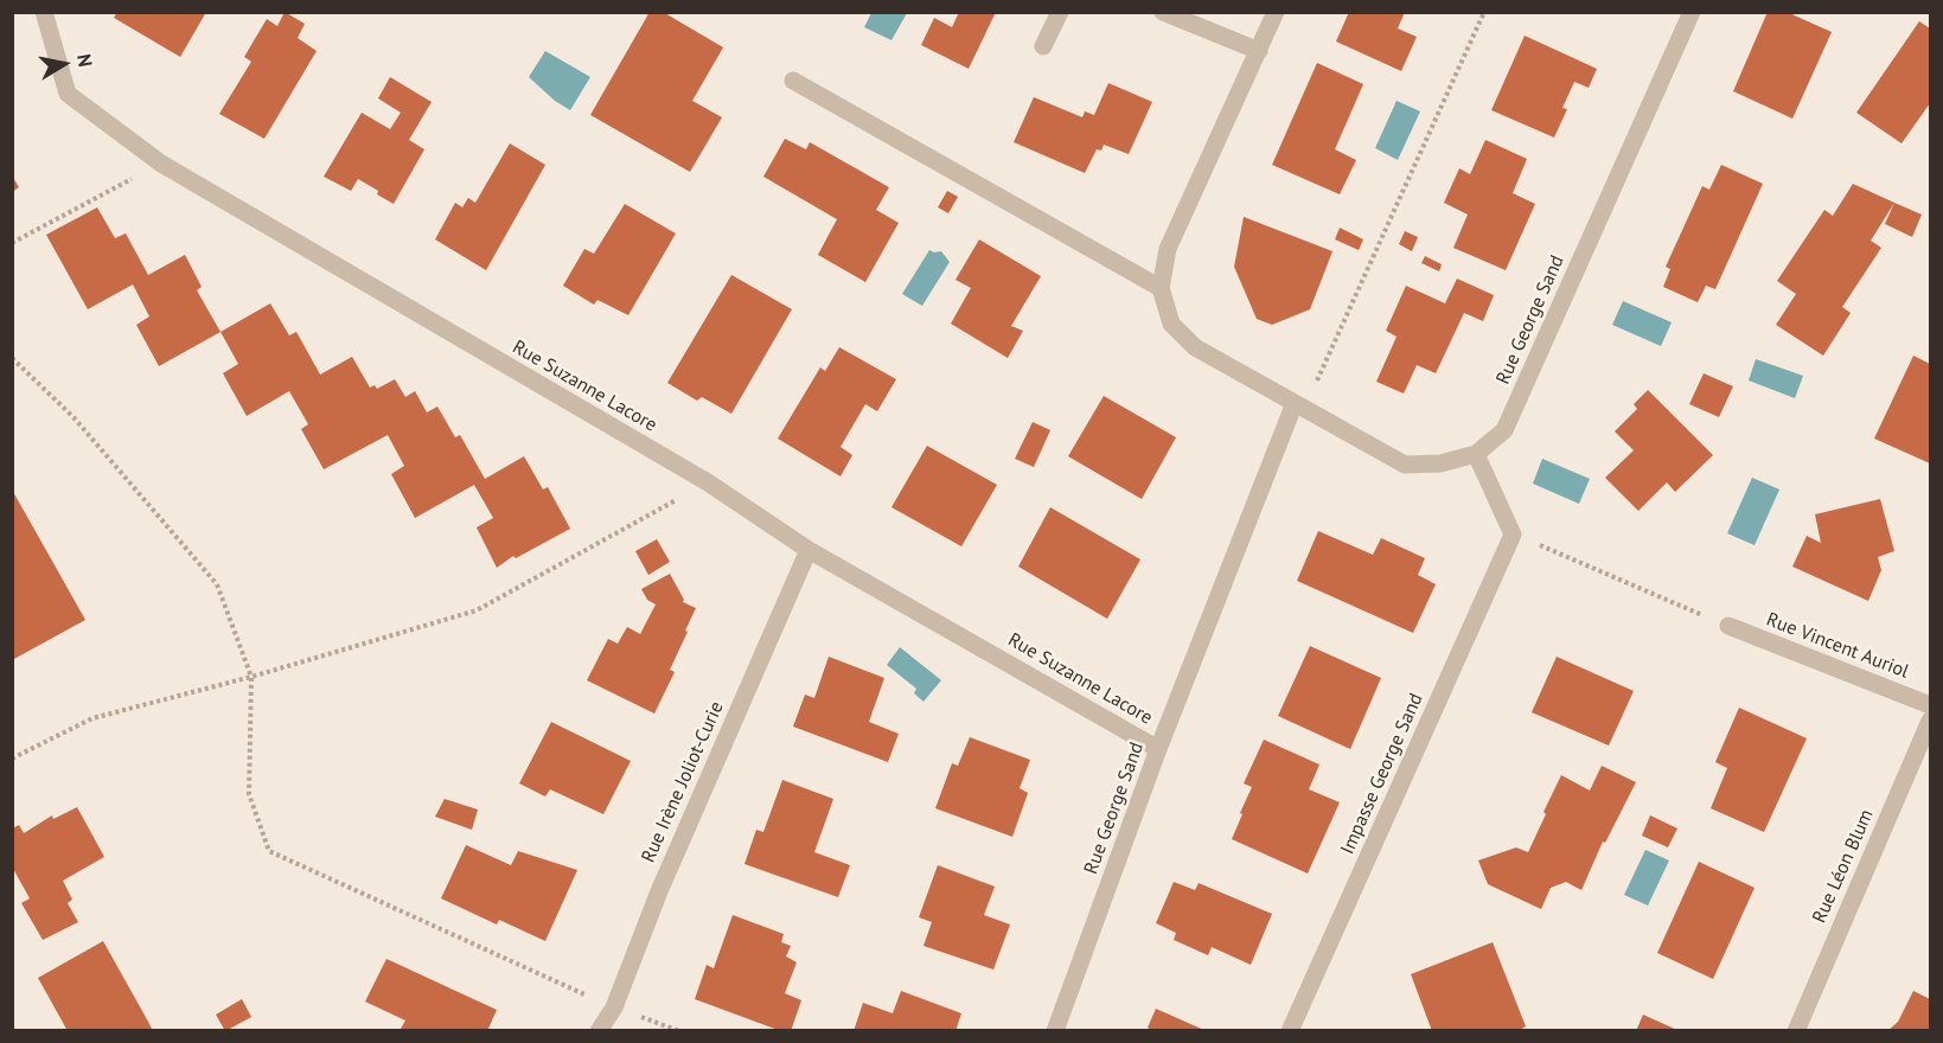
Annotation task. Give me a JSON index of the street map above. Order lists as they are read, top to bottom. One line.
{"streets":{"street":["Rue George Sand","Rue Suzanne Lacore","Rue Vincent Auriol","Impasse George Sand","Rue Irène Joliot-Curie","Rue Léon Blum"]},"crossings":[["Rue George Sand","Rue Suzanne Lacore"],["Rue Suzanne Lacore","Rue Irène Joliot-Curie"]],"north":"right"}
